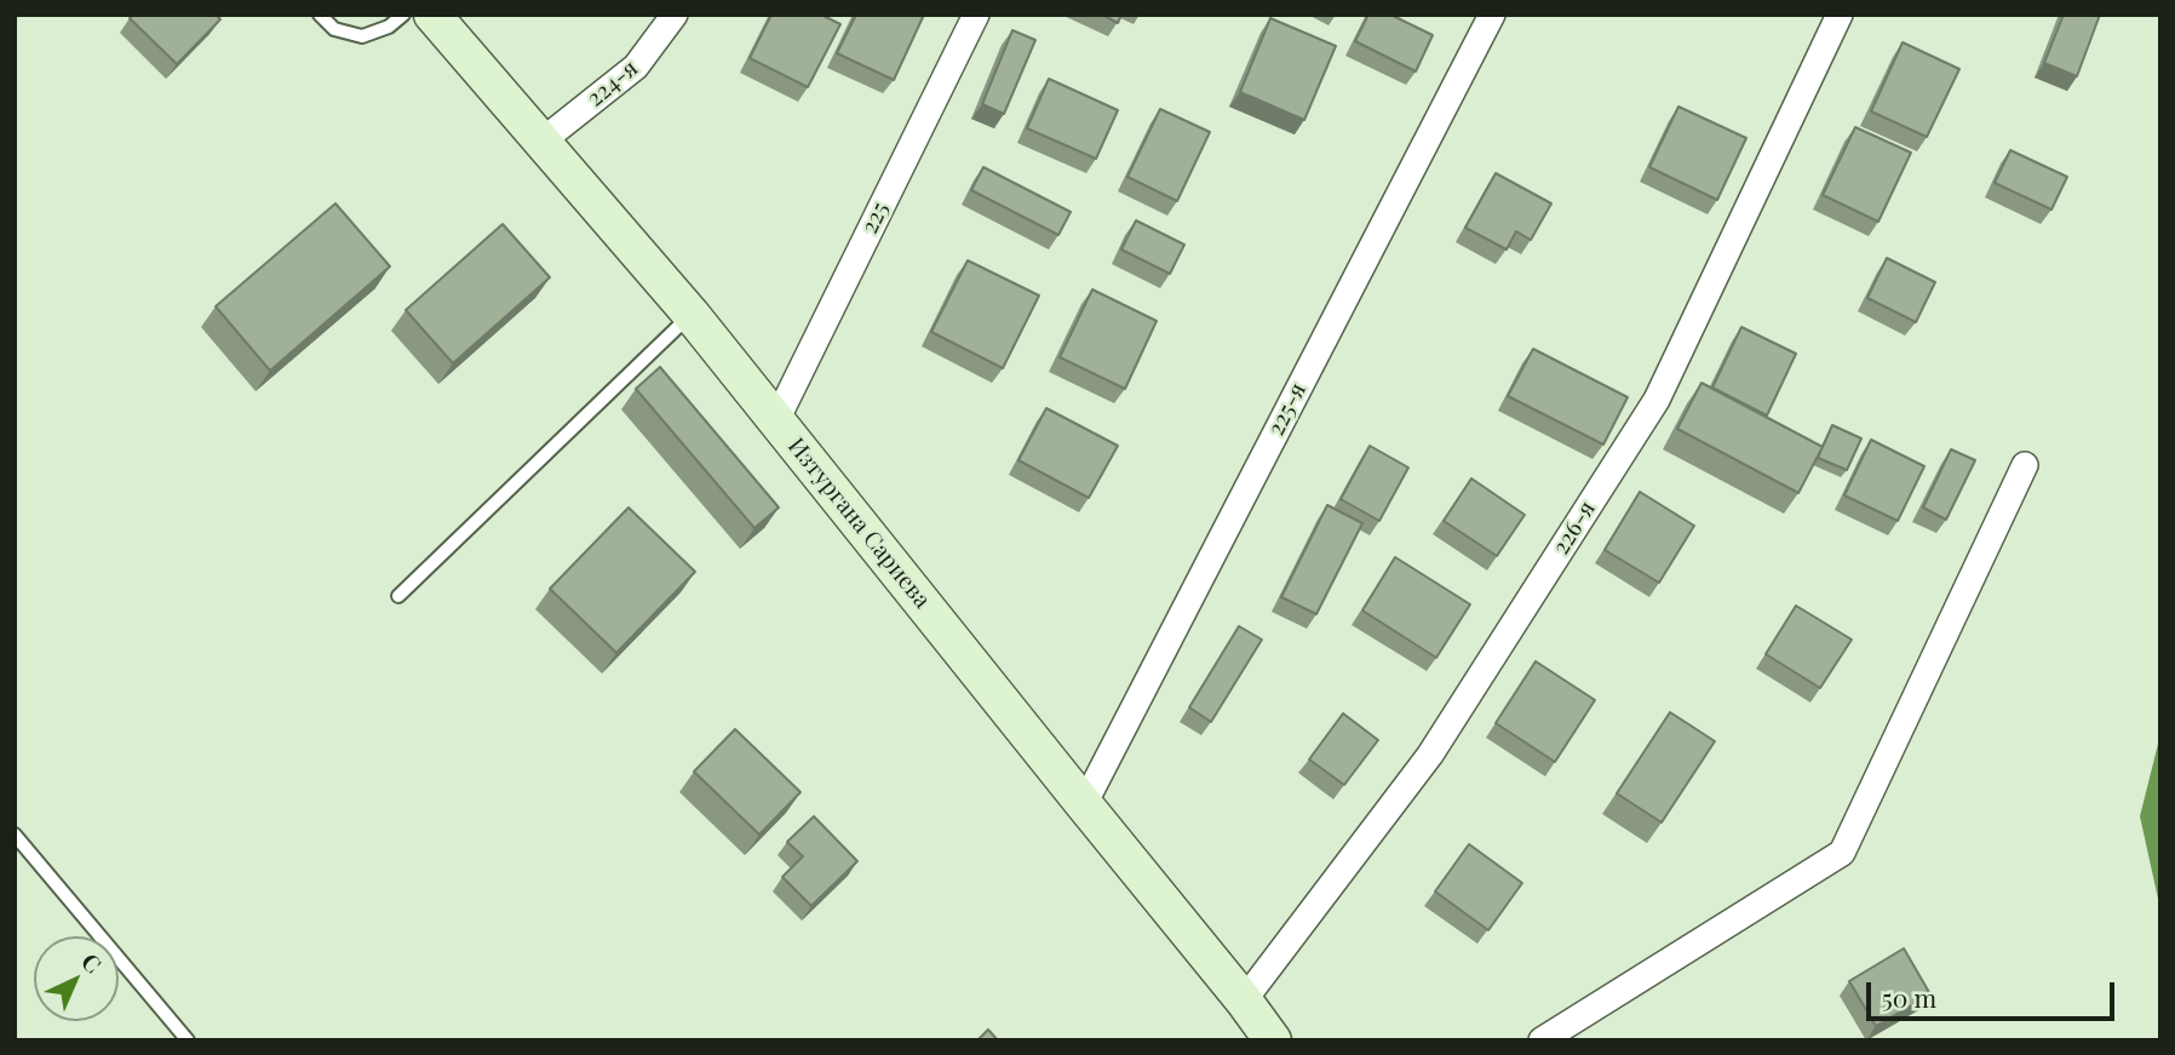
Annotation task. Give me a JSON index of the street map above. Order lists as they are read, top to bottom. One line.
{"streets":{"street":["224-я","225","225-я","Изтургана Сариева","226-я"]},"crossings":[["224-я","Изтургана Сариева"],["225","Изтургана Сариева"],["225-я","Изтургана Сариева"],["Изтургана Сариева","226-я"]],"scale_bar":"50 m","north":"top right"}
